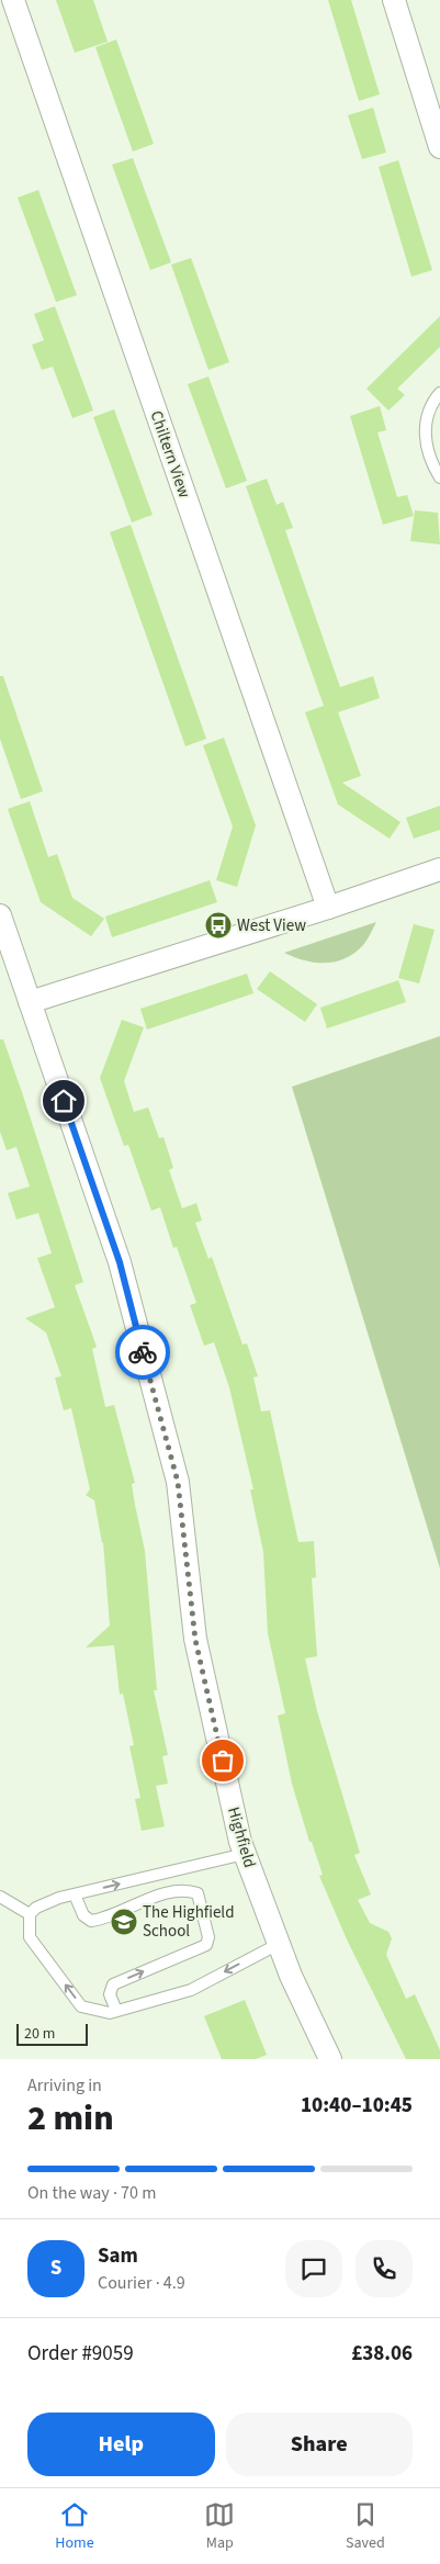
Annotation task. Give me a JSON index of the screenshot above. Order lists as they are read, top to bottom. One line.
{"streets":{"street":["Chiltern View","Highfield"]},"places":{"bus stop":["West View"],"school or university":["The Highfield School"]},"scale_bar":"20 m","page":{"scale":"20 m","heading":["2 min","Arriving in","10:40–10:45"],"panel":["Sam","Courier · 4.9","Order #9059","£38.06"],"bar":"On the way · 70 m","round":"S","buttons":["Help","Share"],"tabs":["Home","Map","Saved"]}}
